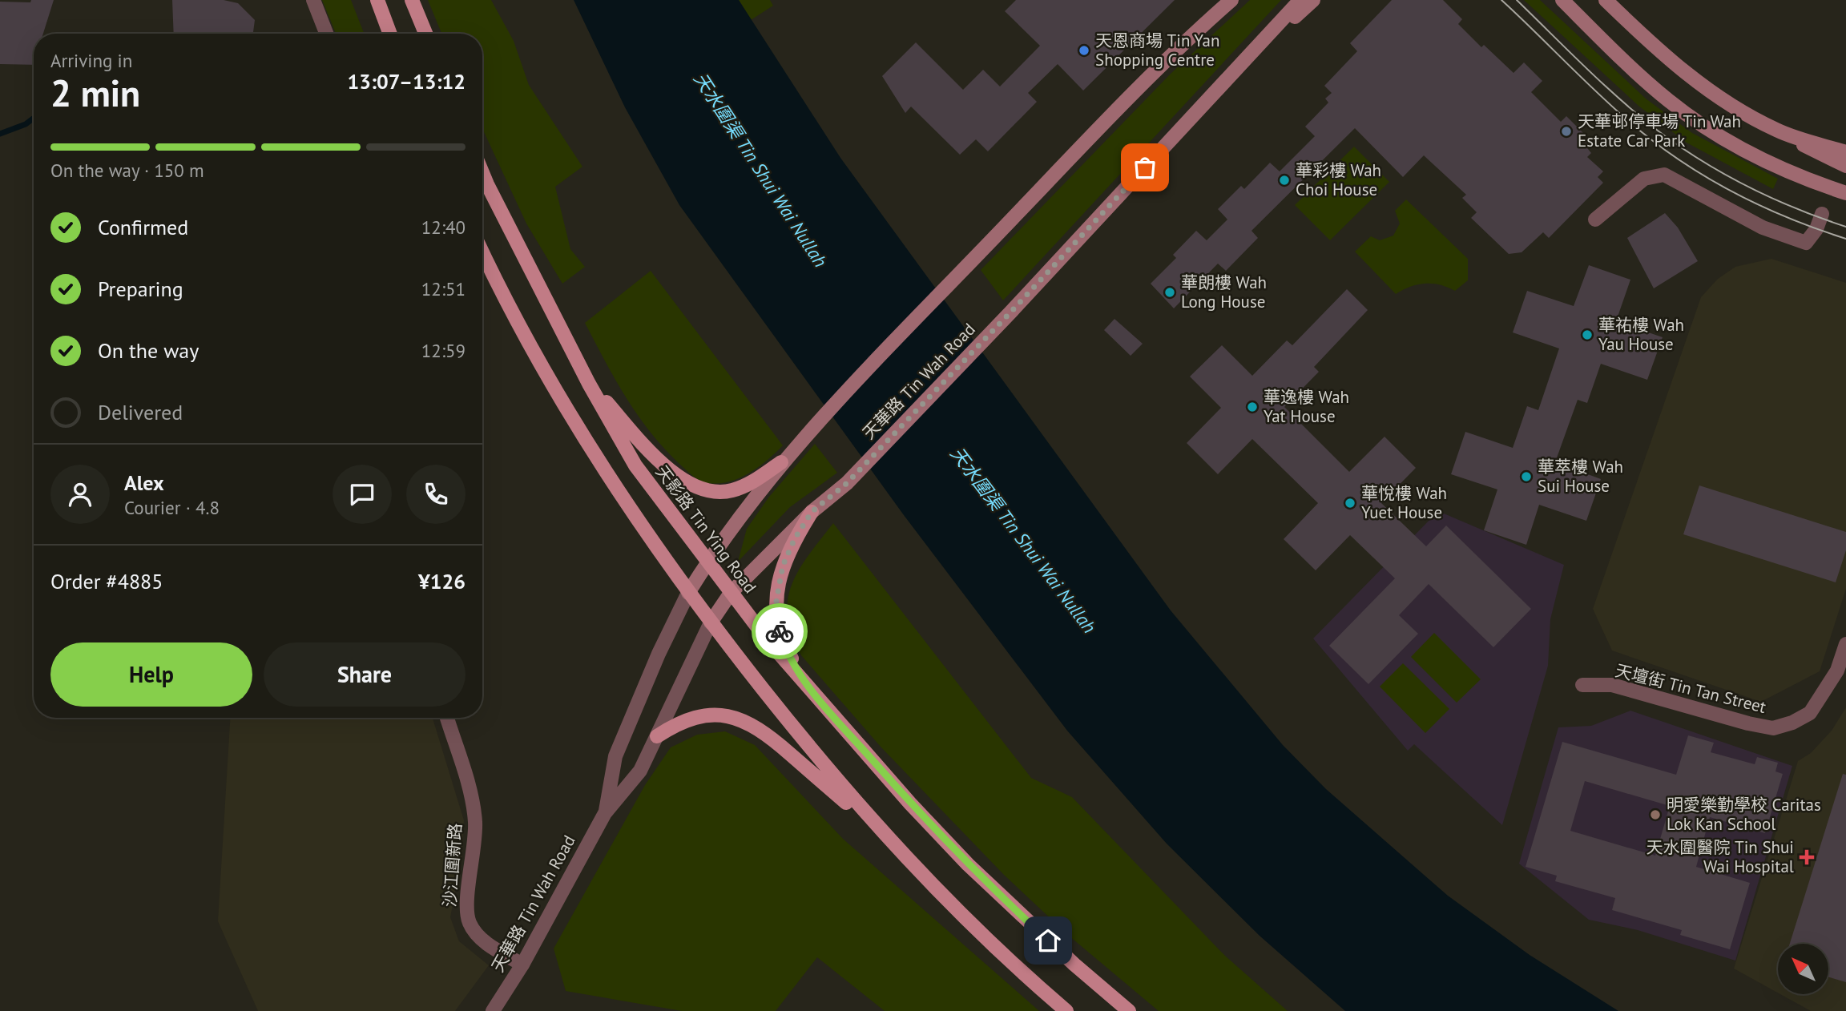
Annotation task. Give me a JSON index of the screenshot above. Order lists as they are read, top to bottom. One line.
{"streets":{"main road":["天華路 Tin Wah Road","天影路 Tin Ying Road"],"street":["天壇街 Tin Tan Street","沙江圍新路"]},"crossings":[["天華路 Tin Wah Road","天影路 Tin Ying Road"],["天華路 Tin Wah Road","沙江圍新路"]],"water":["天水圍渠 Tin Shui Wai Nullah"],"places":{"other":["天恩商場 Tin Yan Shopping Centre","天華邨停車場 Tin Wah Estate Car Park","華彩樓 Wah Choi House","華朗樓 Wah Long House","華祐樓 Wah Yau House","華逸樓 Wah Yat House","華萃樓 Wah Sui House","華悅樓 Wah Yuet House","明愛樂勤學校 Caritas Lok Kan School"],"health":["天水圍醫院 Tin Shui Wai Hospital"]},"north":"top left","page":{"heading":["2 min","Arriving in","13:07–13:12"],"panel":["Alex","Courier · 4.8","Order #4885","¥126"],"bar":"On the way · 150 m","list":[["Confirmed","12:40"],["Preparing","12:51"],["On the way","12:59"],"Delivered"],"buttons":["Help","Share"]}}
